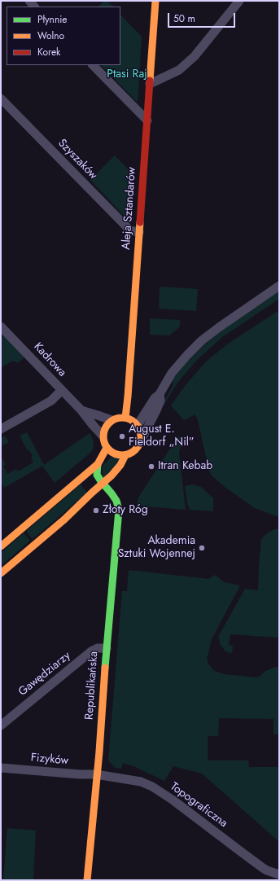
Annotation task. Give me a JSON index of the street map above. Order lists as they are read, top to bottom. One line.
{"streets":{"street":["Szyszaków","Aleja Sztandarów","Kadrowa","Gawędziarzy","Republikańska","Fizyków","Topograficzna"]},"crossings":[["Szyszaków","Aleja Sztandarów"],["Aleja Sztandarów","Kadrowa"],["Gawędziarzy","Republikańska"],["Republikańska","Fizyków"],["Republikańska","Topograficzna"],["Fizyków","Topograficzna"]],"parks":["Ptasi Raj"],"places":["August E. Fieldorf „Nil”","Itran Kebab","Złoty Róg","Akademia Sztuki Wojennej"],"legend":["Płynnie","Wolno","Korek"],"scale_bar":"50 m"}
